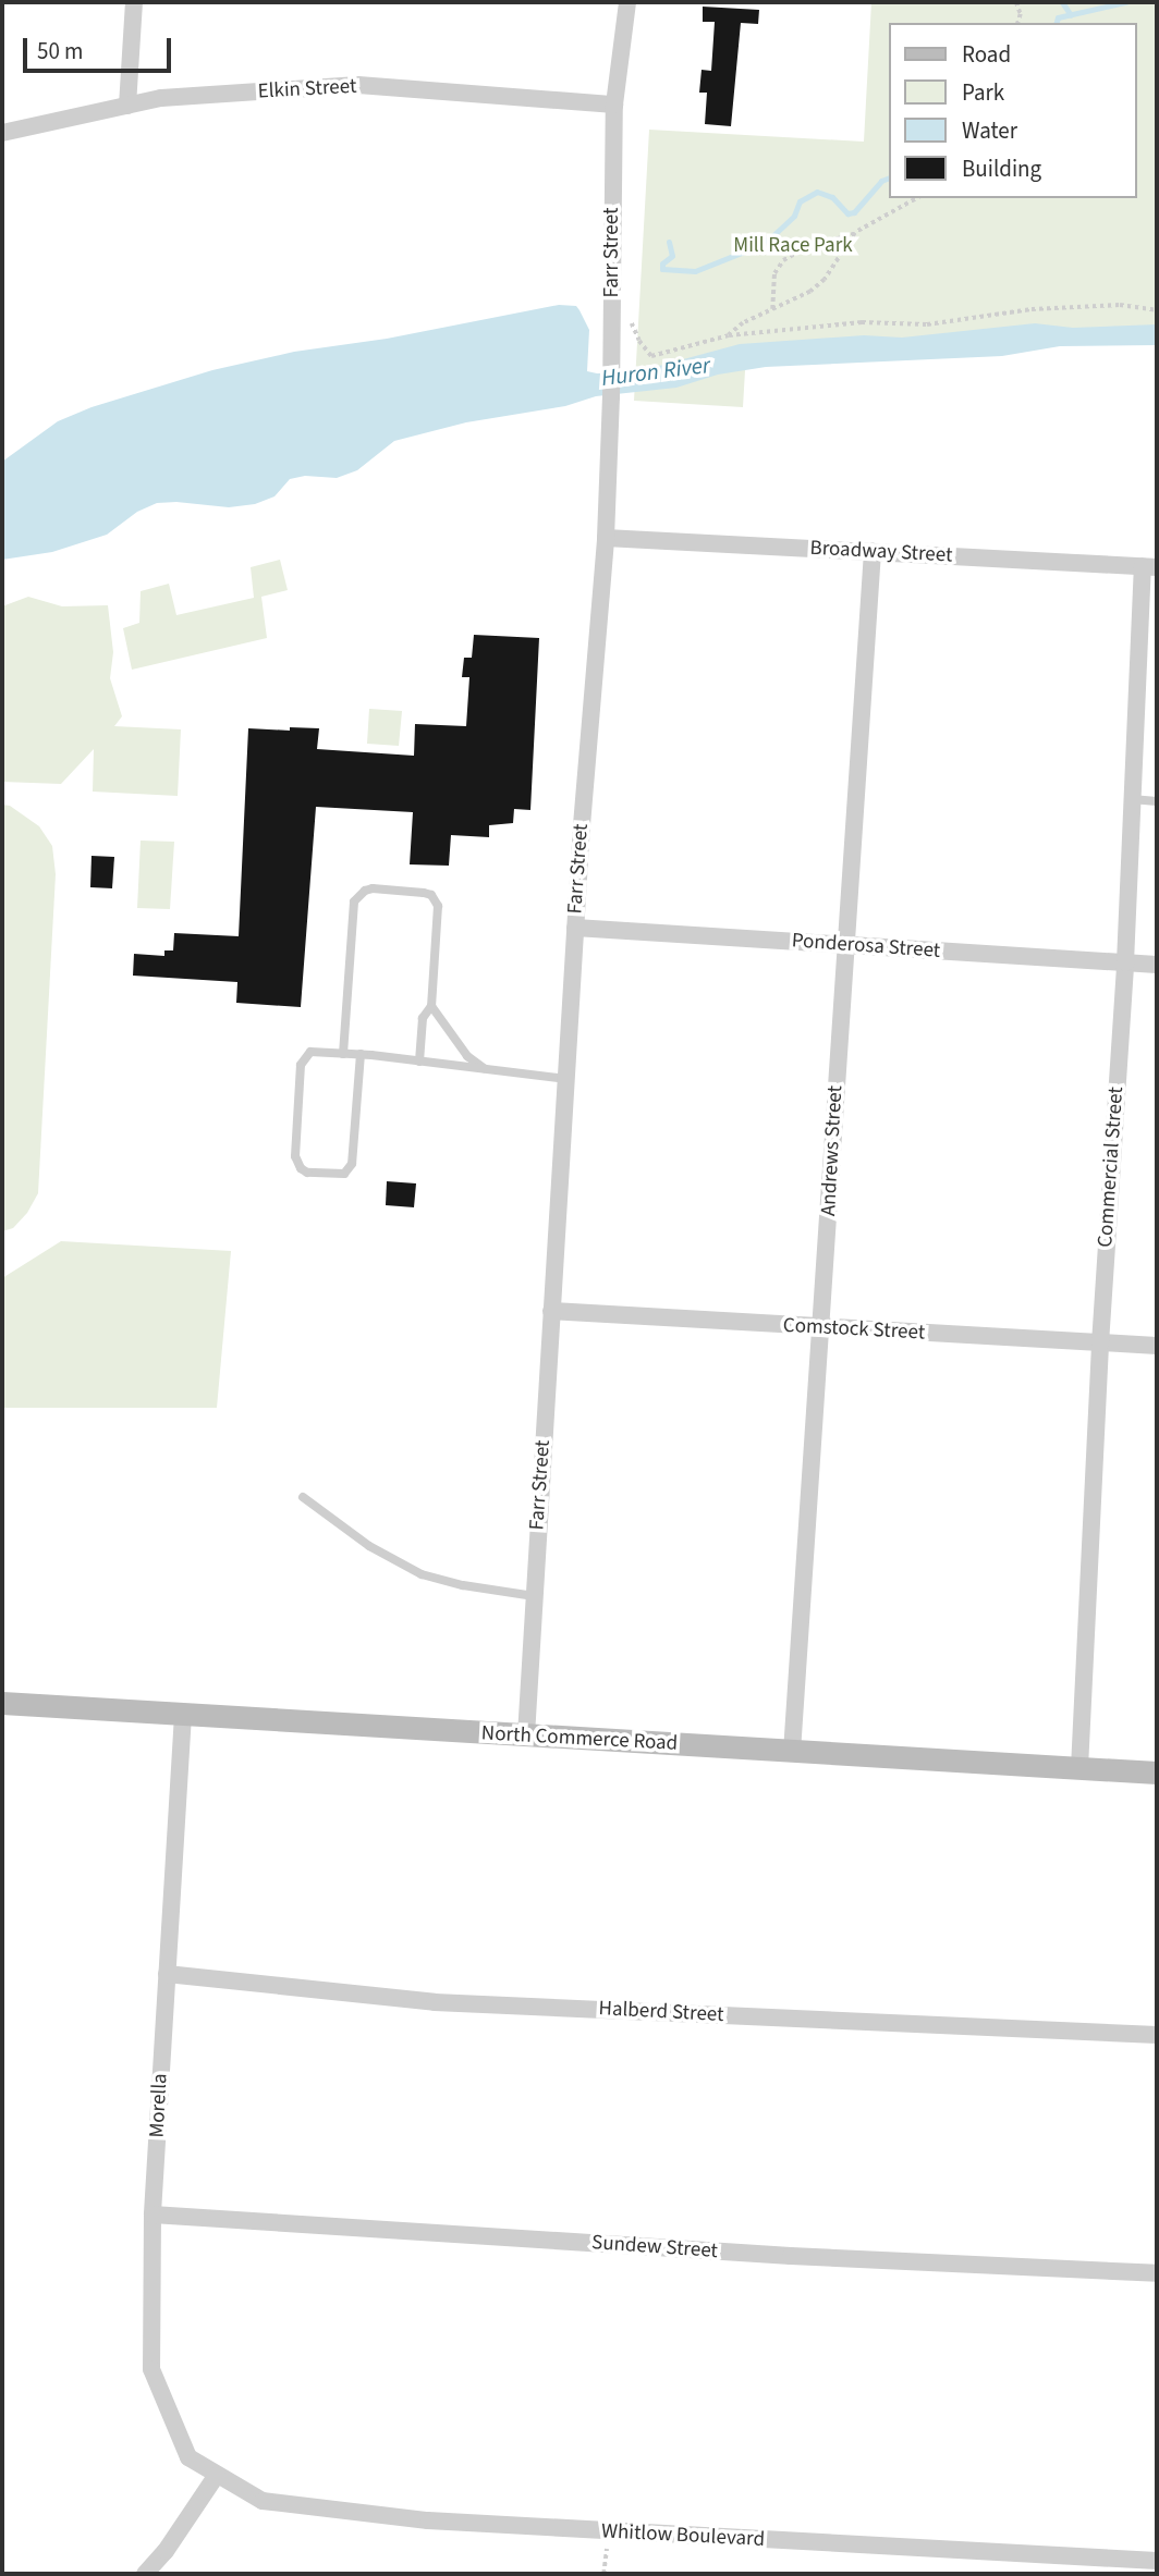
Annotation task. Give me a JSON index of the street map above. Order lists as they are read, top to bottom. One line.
{"streets":{"main road":["North Commerce Road"],"street":["Elkin Street","Farr Street","Broadway Street","Ponderosa Street","Andrews Street","Commercial Street","Comstock Street","Halberd Street","Morella","Sundew Street","Whitlow Boulevard"]},"crossings":[["Elkin Street","Farr Street"],["Farr Street","Broadway Street"],["Farr Street","Ponderosa Street"],["Farr Street","Comstock Street"],["Farr Street","North Commerce Road"],["Broadway Street","Andrews Street"],["Broadway Street","Commercial Street"],["Ponderosa Street","Andrews Street"],["Ponderosa Street","Commercial Street"],["Andrews Street","Comstock Street"],["Andrews Street","North Commerce Road"],["Commercial Street","Comstock Street"],["Commercial Street","North Commerce Road"],["North Commerce Road","Morella"],["Halberd Street","Morella"],["Morella","Sundew Street"],["Morella","Whitlow Boulevard"]],"water":["Huron River"],"parks":["Mill Race Park"],"legend":["Road","Park","Water","Building"],"scale_bar":"50 m"}
